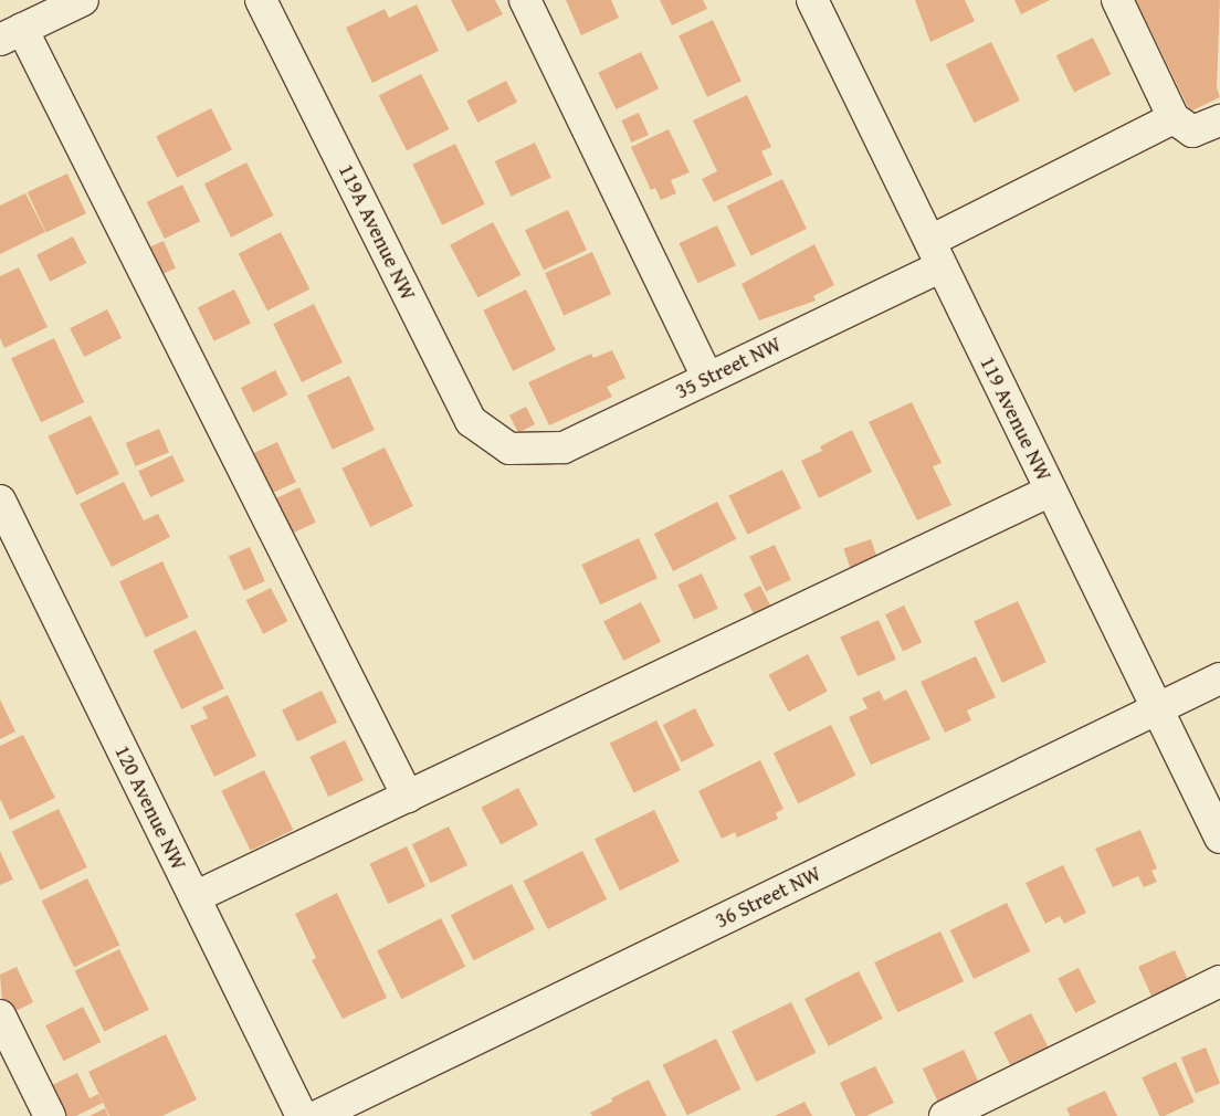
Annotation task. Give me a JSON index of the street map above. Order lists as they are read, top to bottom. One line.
{"streets":{"street":["119A Avenue NW","35 Street NW","119 Avenue NW","120 Avenue NW","36 Street NW"]},"crossings":[["119A Avenue NW","35 Street NW"],["35 Street NW","119 Avenue NW"],["119 Avenue NW","36 Street NW"]]}
